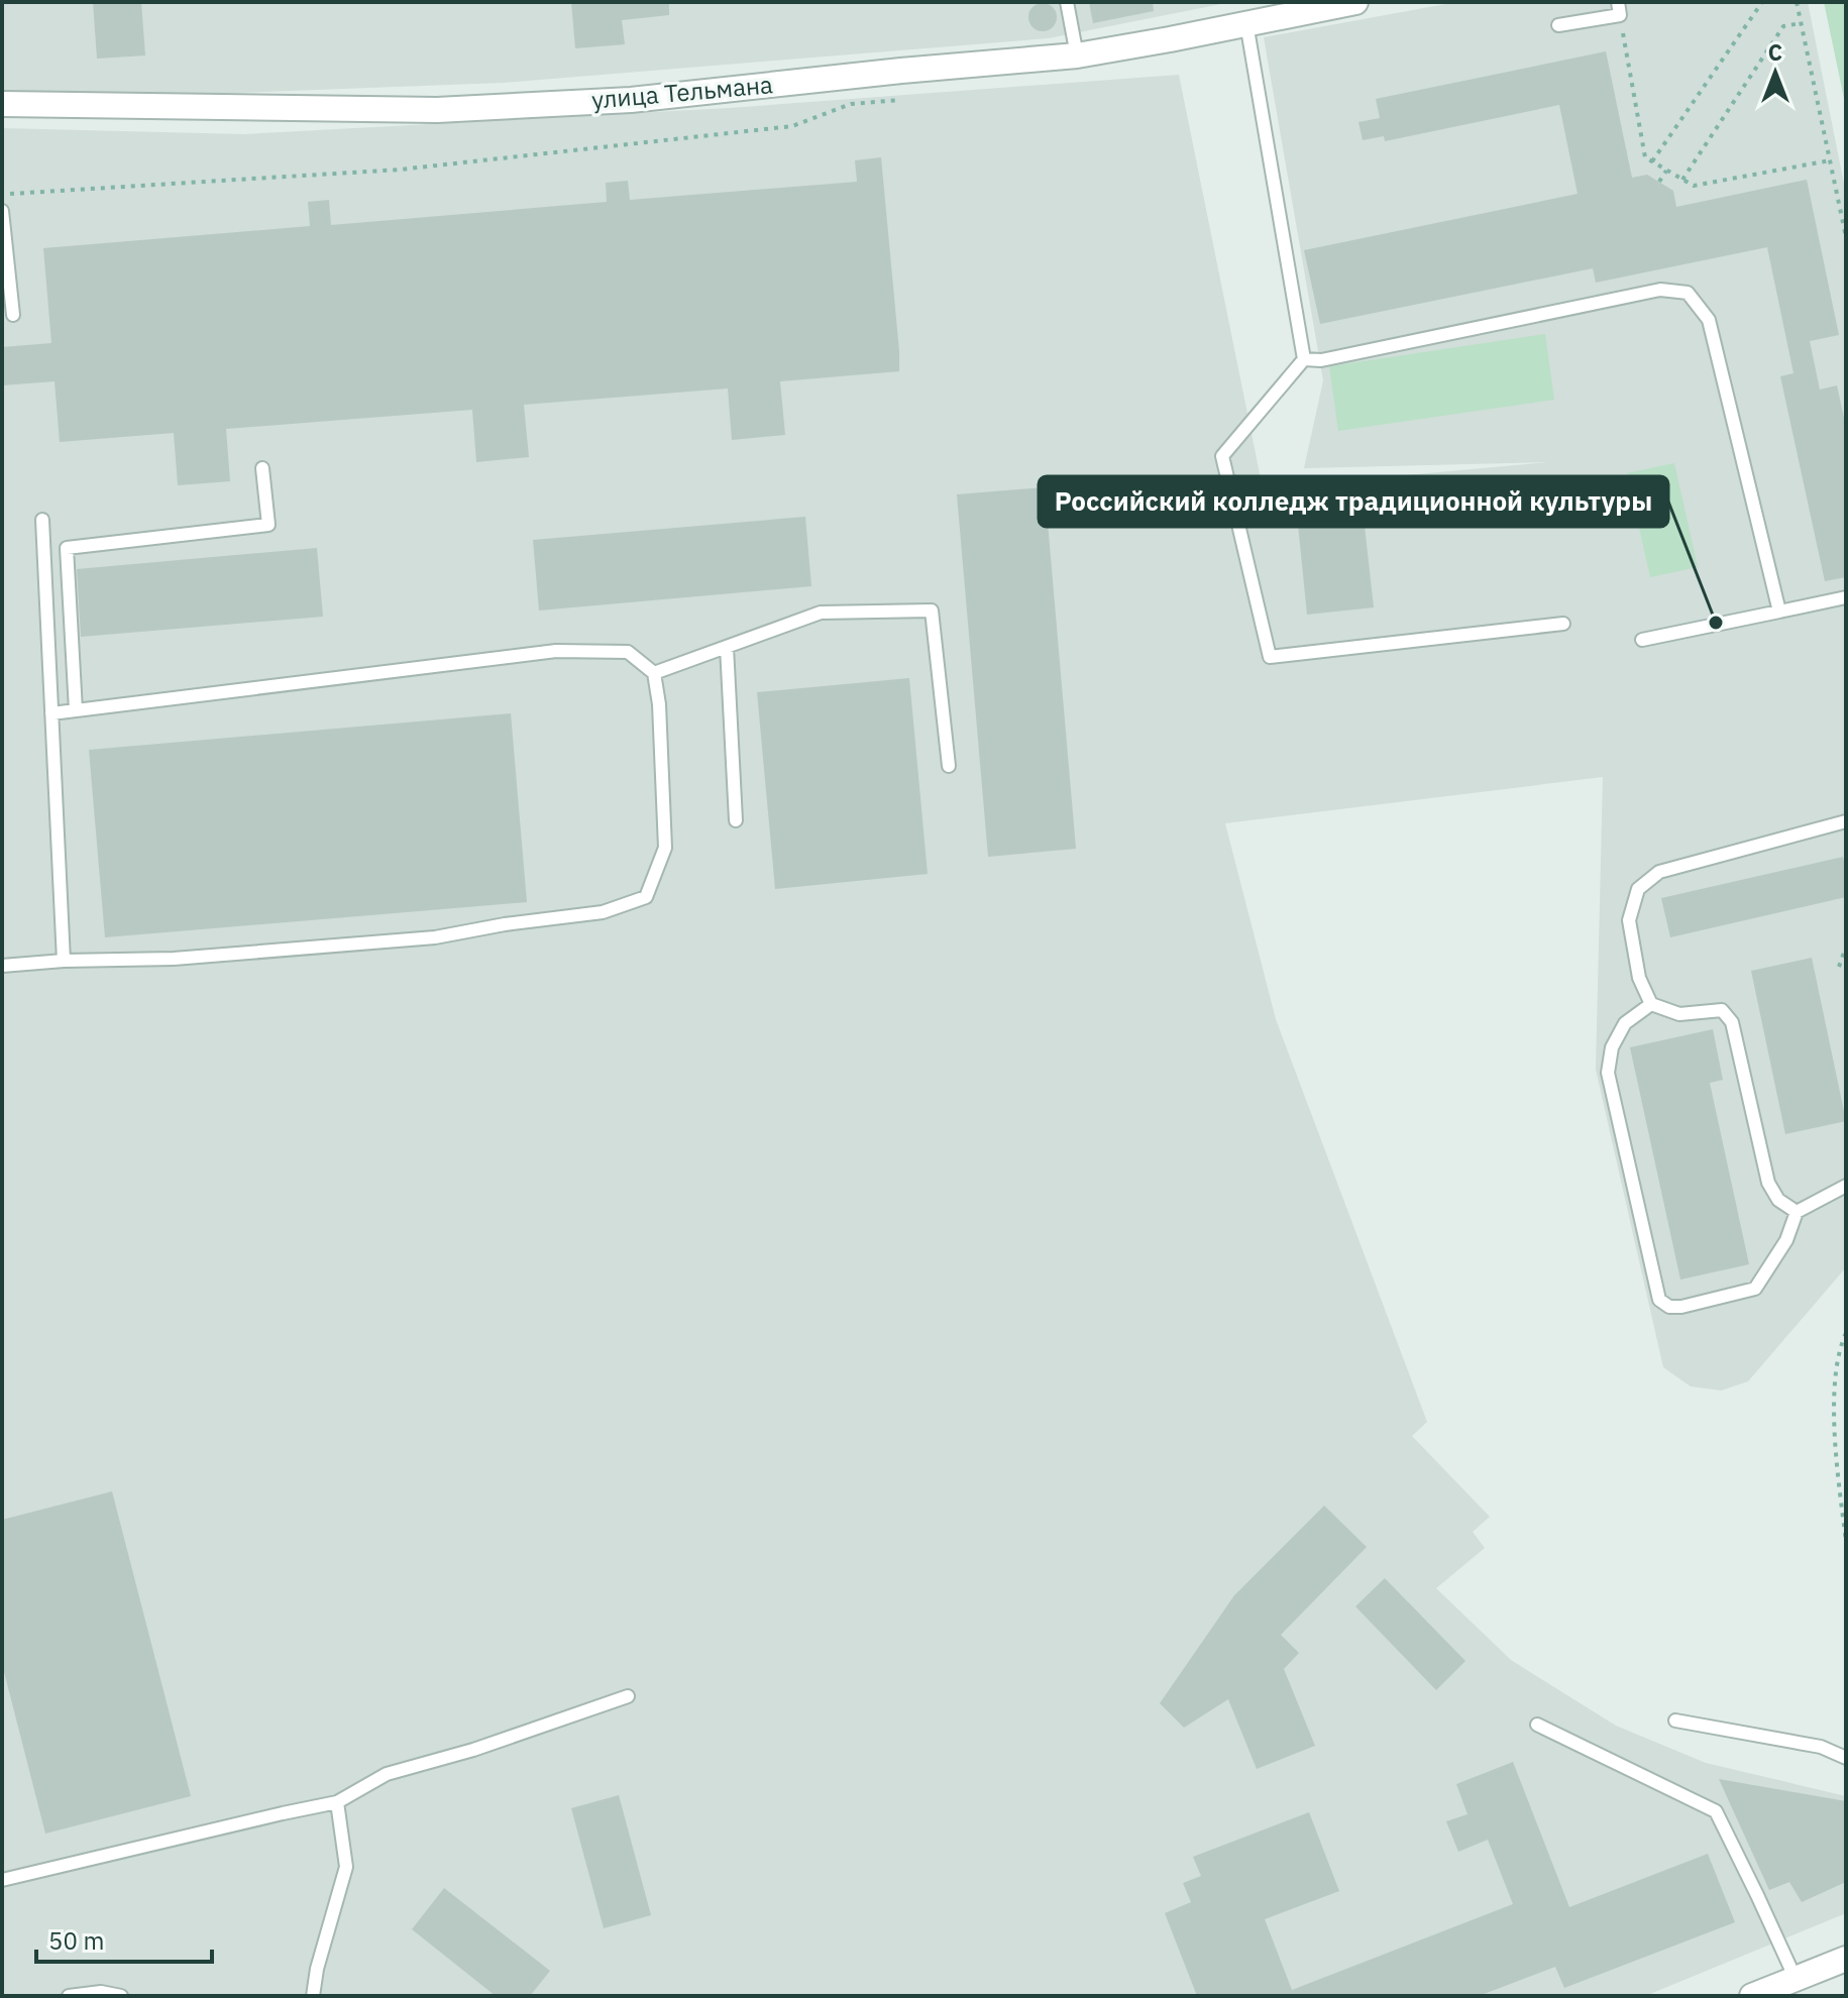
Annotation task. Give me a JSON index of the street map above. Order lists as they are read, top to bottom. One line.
{"streets":{"street":["улица Тельмана"]},"places":["Российский колледж традиционной культуры"],"scale_bar":"50 m","north":"top"}
